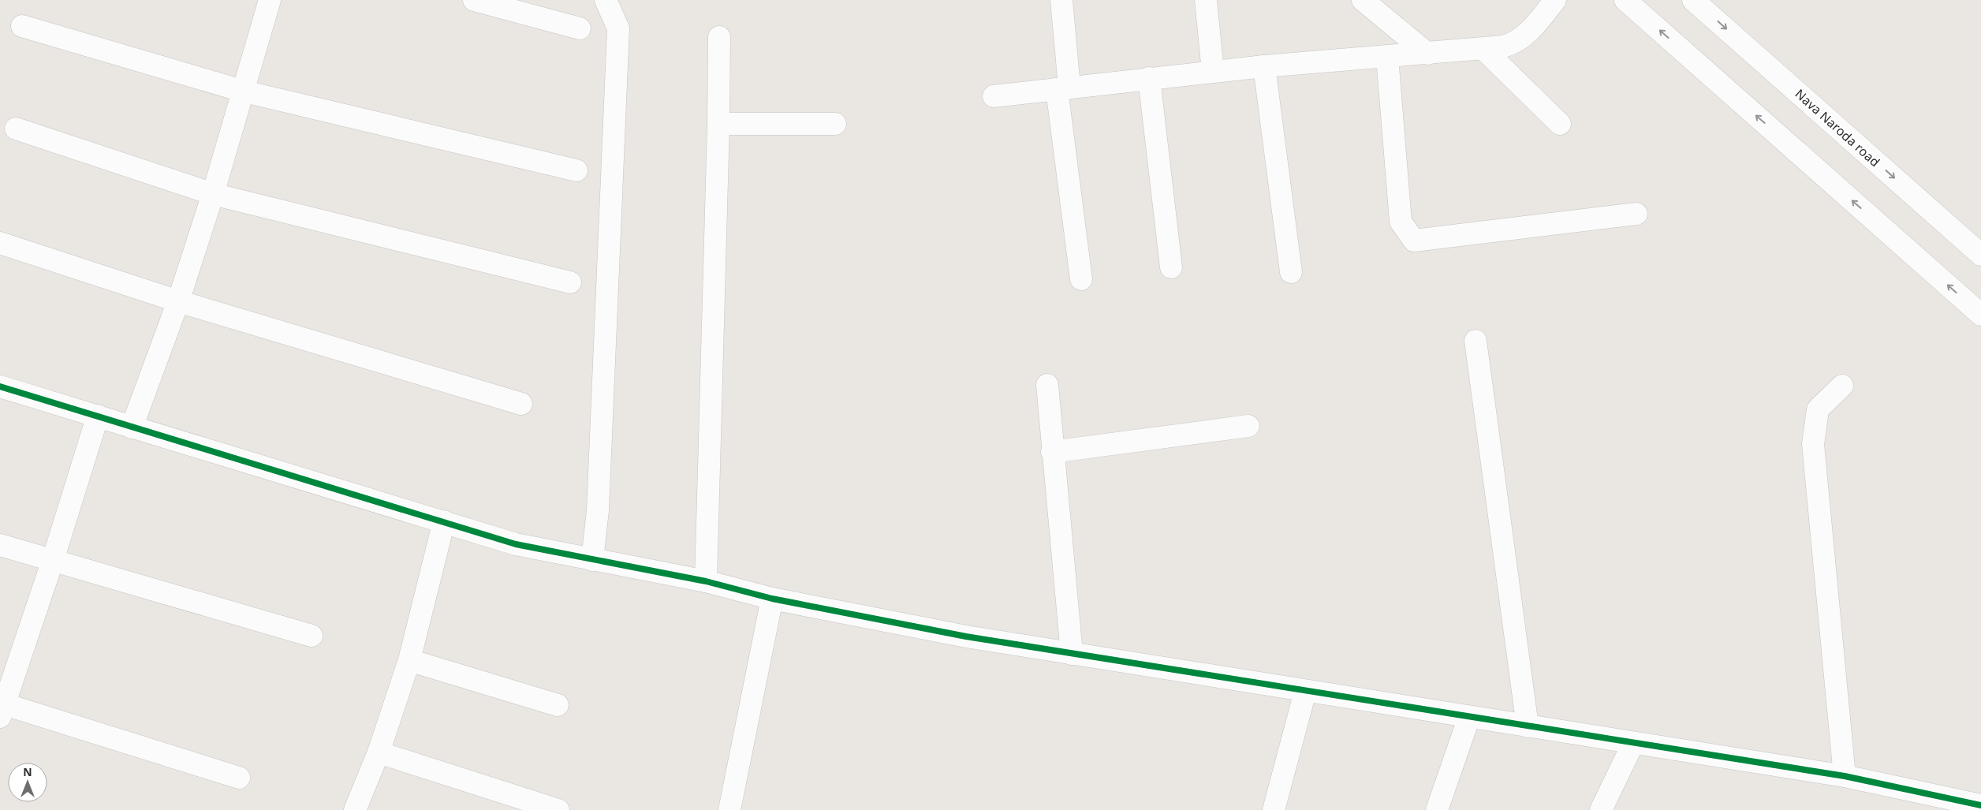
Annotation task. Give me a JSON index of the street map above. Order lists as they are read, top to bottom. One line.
{"streets":{"street":["Nava Naroda road"]},"north":"top"}
